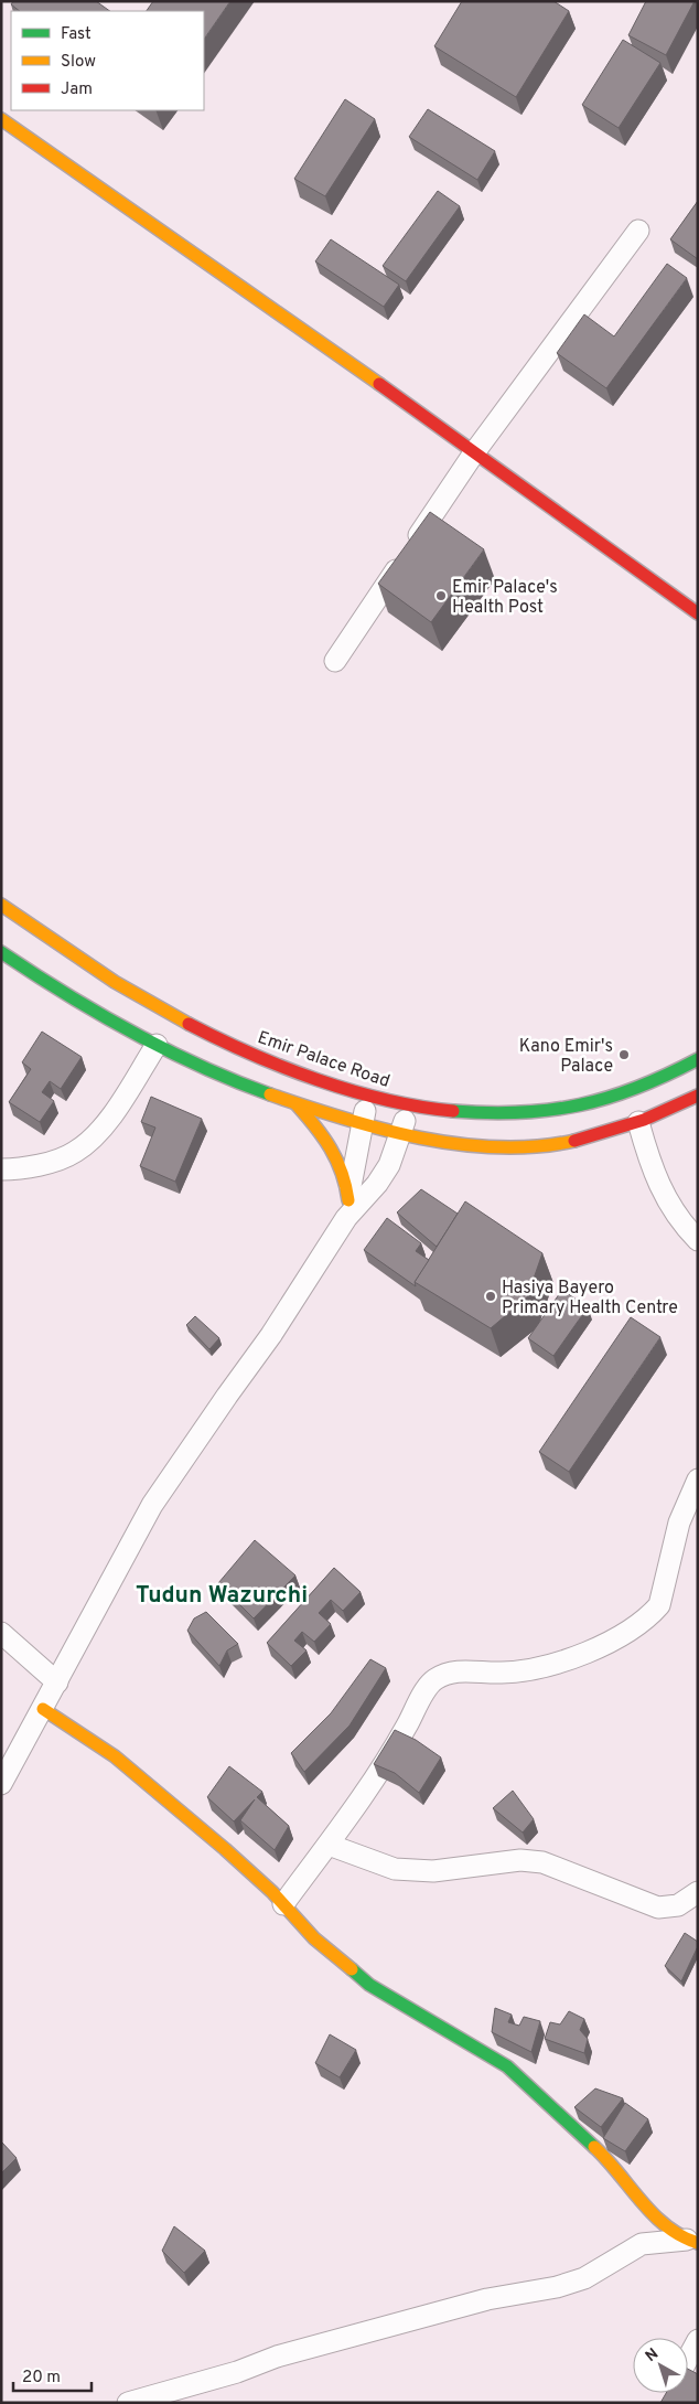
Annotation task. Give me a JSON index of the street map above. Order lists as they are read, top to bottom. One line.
{"streets":{"street":["Emir Palace Road"]},"districts":["Tudun Wazurchi"],"places":["Emir Palace's Health Post","Kano Emir's Palace","Hasiya Bayero Primary Health Centre"],"legend":["Fast","Slow","Jam"],"scale_bar":"20 m","north":"top left"}
